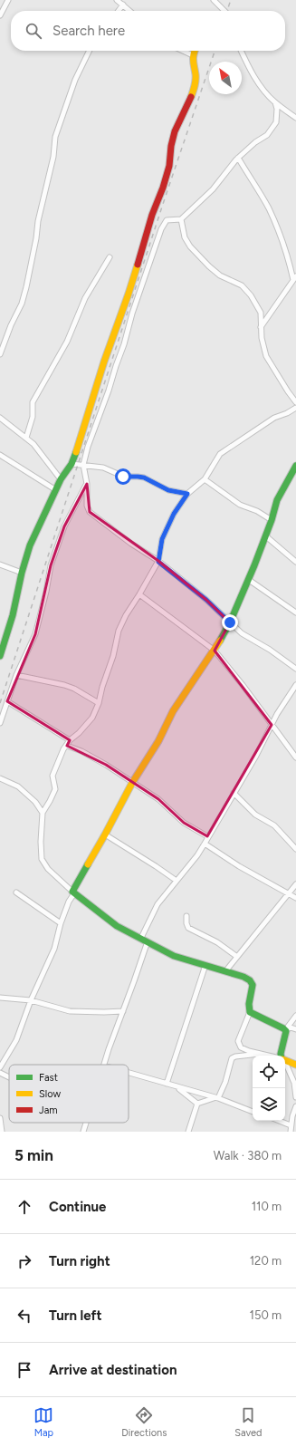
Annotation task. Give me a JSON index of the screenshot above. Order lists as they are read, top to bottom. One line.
{"legend":["Fast","Slow","Jam"],"north":"top left","page":{"search":"Search here","heading":["5 min","Walk · 380 m"],"list":[["Continue","110 m"],["Turn right","120 m"],["Turn left","150 m"],"Arrive at destination"],"nav":["Map","Directions","Saved"]}}
